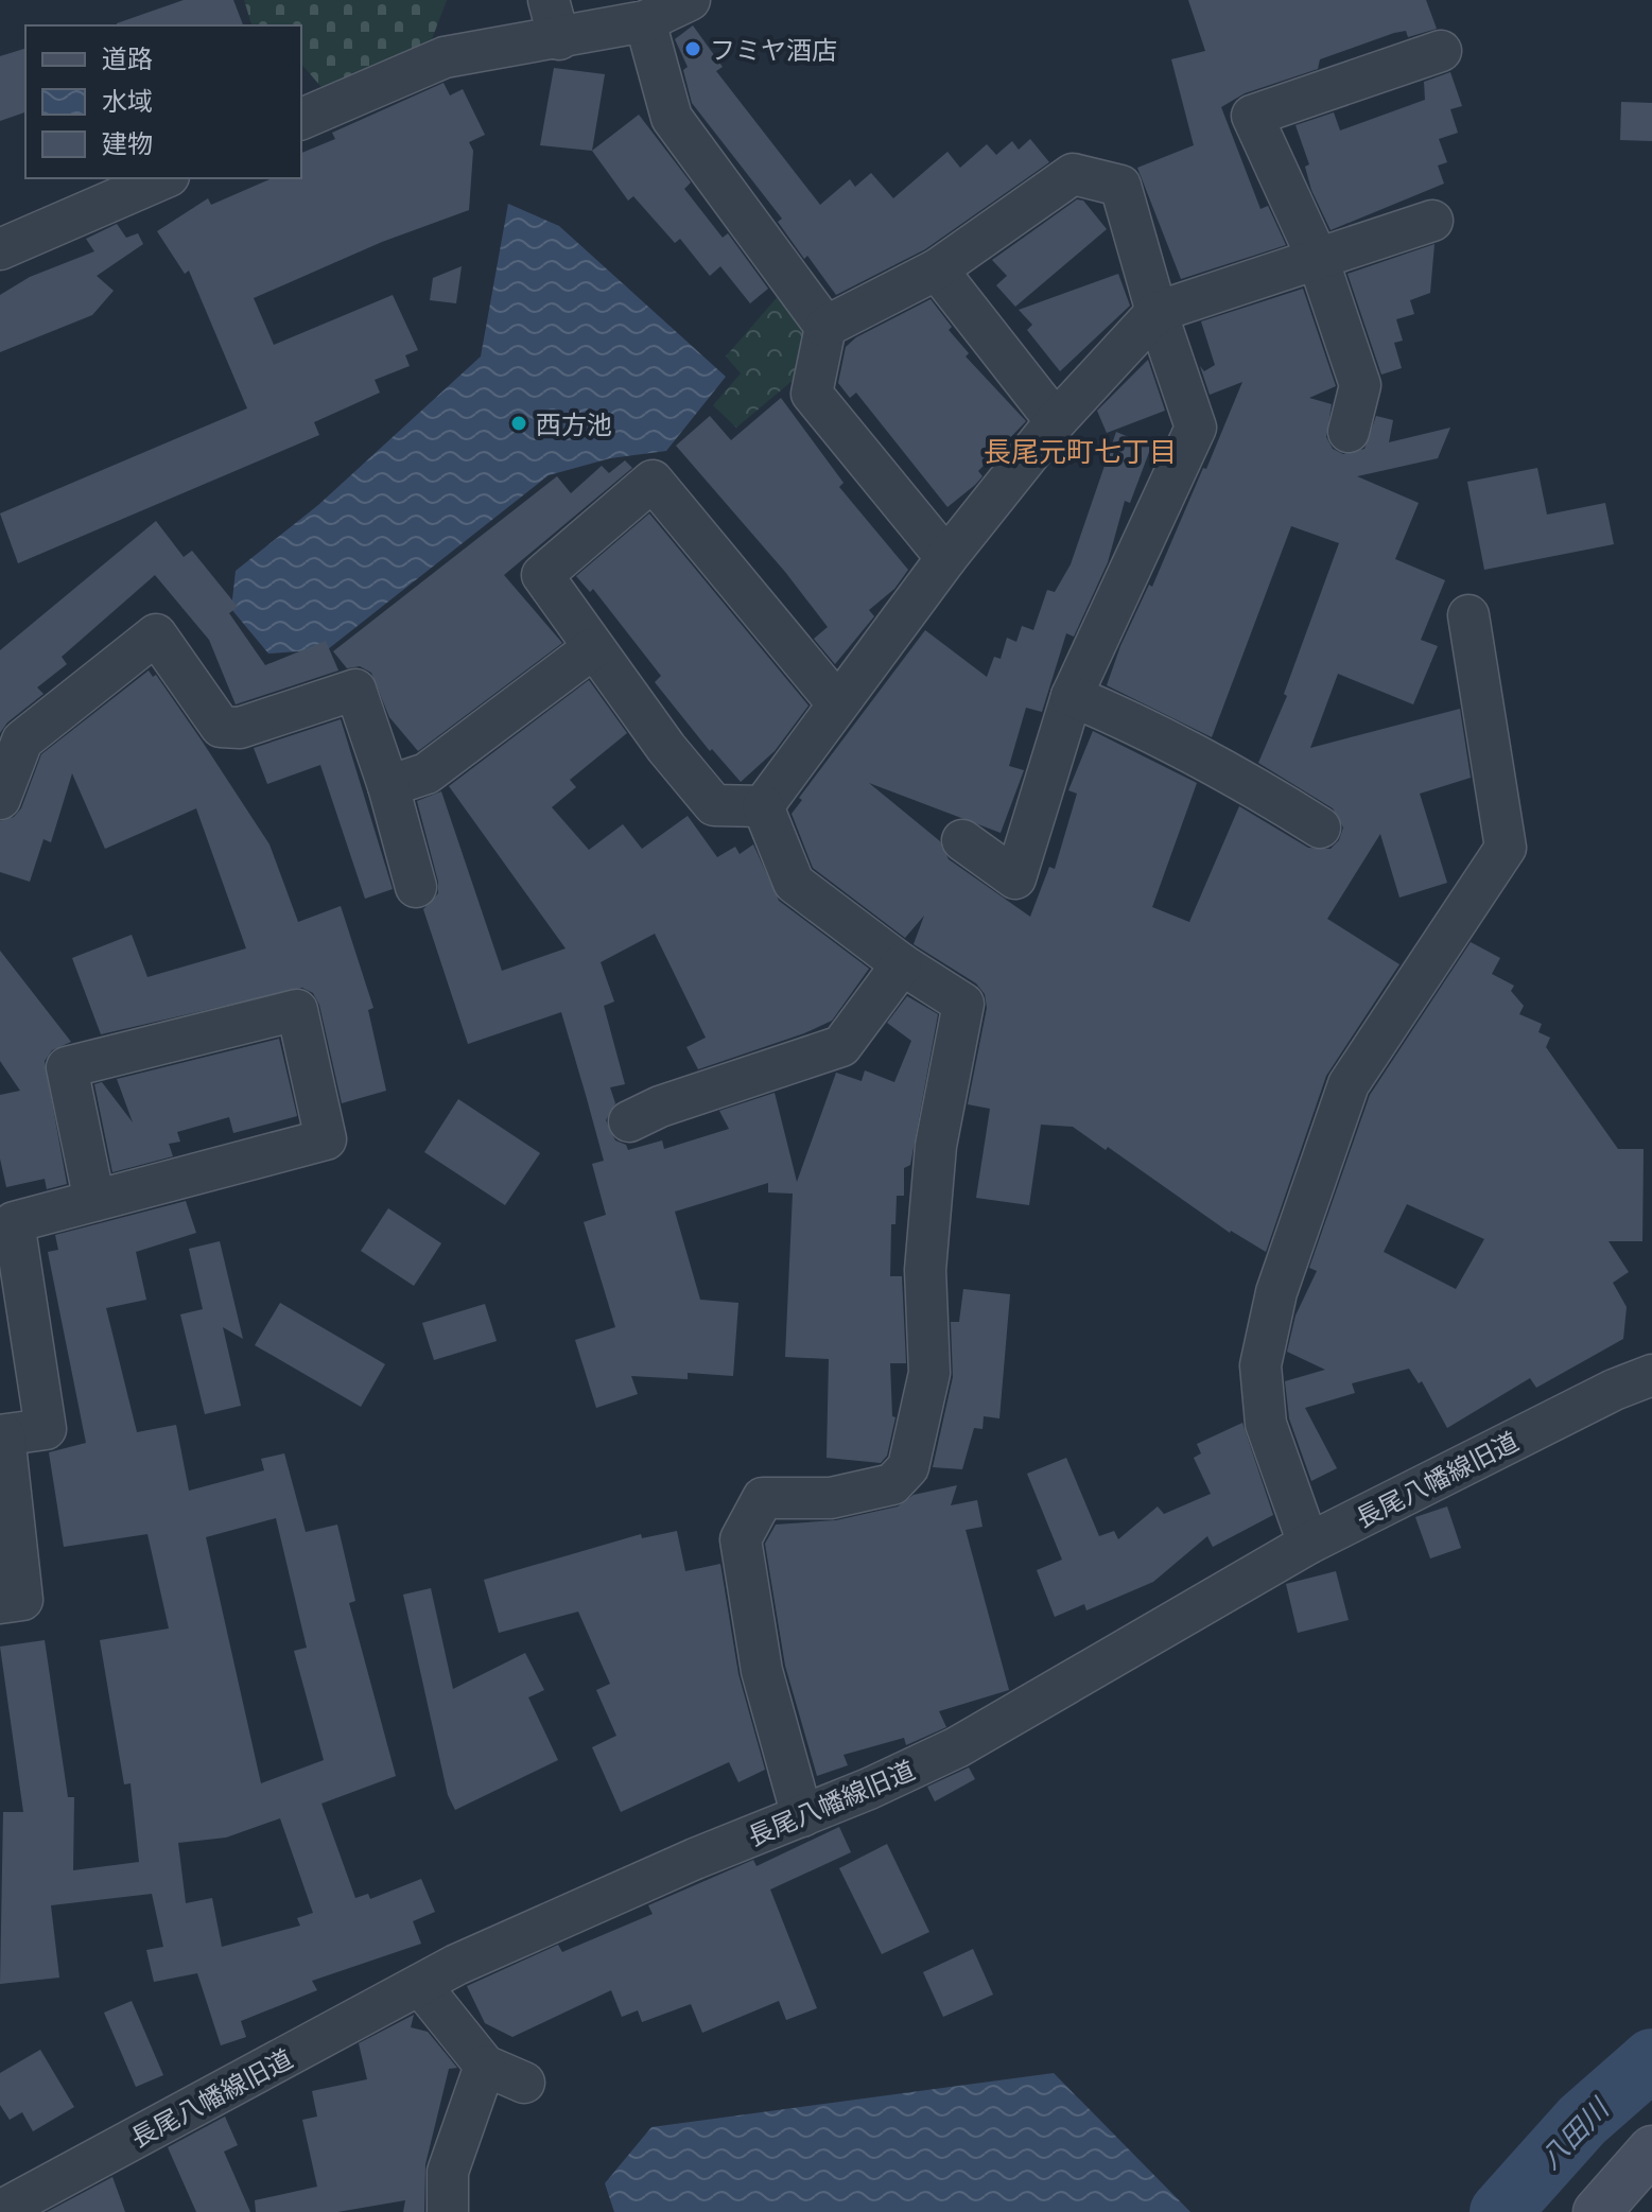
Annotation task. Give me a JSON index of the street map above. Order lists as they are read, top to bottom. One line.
{"streets":{"street":["長尾八幡線旧道"]},"districts":["長尾元町七丁目"],"water":["八田川"],"places":["フミヤ酒店","西方池"],"legend":["道路","水域","建物"]}
